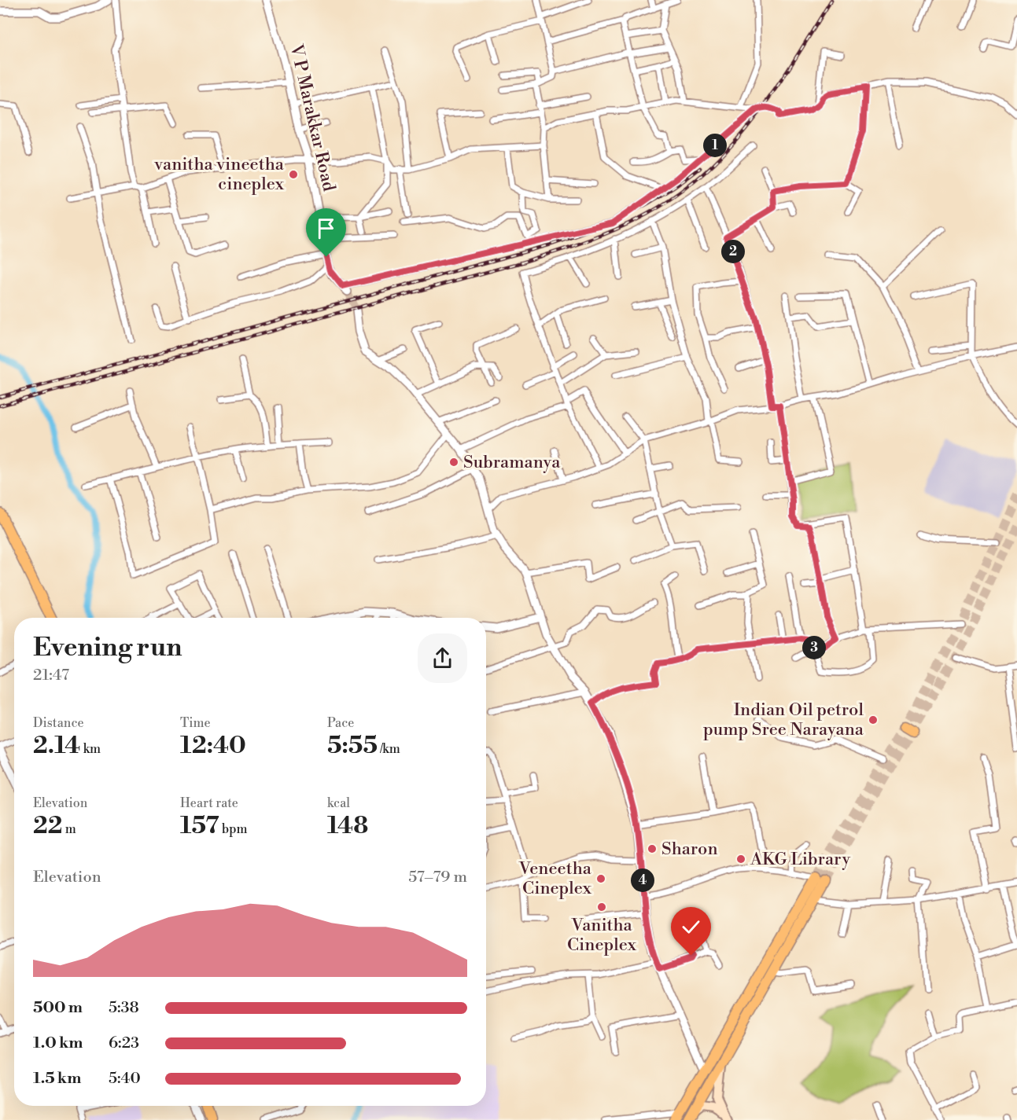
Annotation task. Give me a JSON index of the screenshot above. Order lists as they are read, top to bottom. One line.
{"streets":{"street":["V P Marakkar Road"]},"places":["vanitha vineetha cineplex","Subramanya","Indian Oil petrol pump Sree Narayana","Sharon","AKG Library","Veneetha Cineplex","Vanitha Cineplex"],"page":{"pins":["1","2","3","4"],"heading":["Evening run","21:47"],"stats":[["Distance","2.14 km"],["Time","12:40"],["Pace","5:55 /km"],["Elevation","22 m"],["Heart rate","157 bpm"],["kcal","148"]],"chart":["Elevation","57–79 m"],"list":[{"name":"500 m","note":"5:38"},{"name":"1.0 km","note":"6:23"},{"name":"1.5 km","note":"5:40"}]}}
